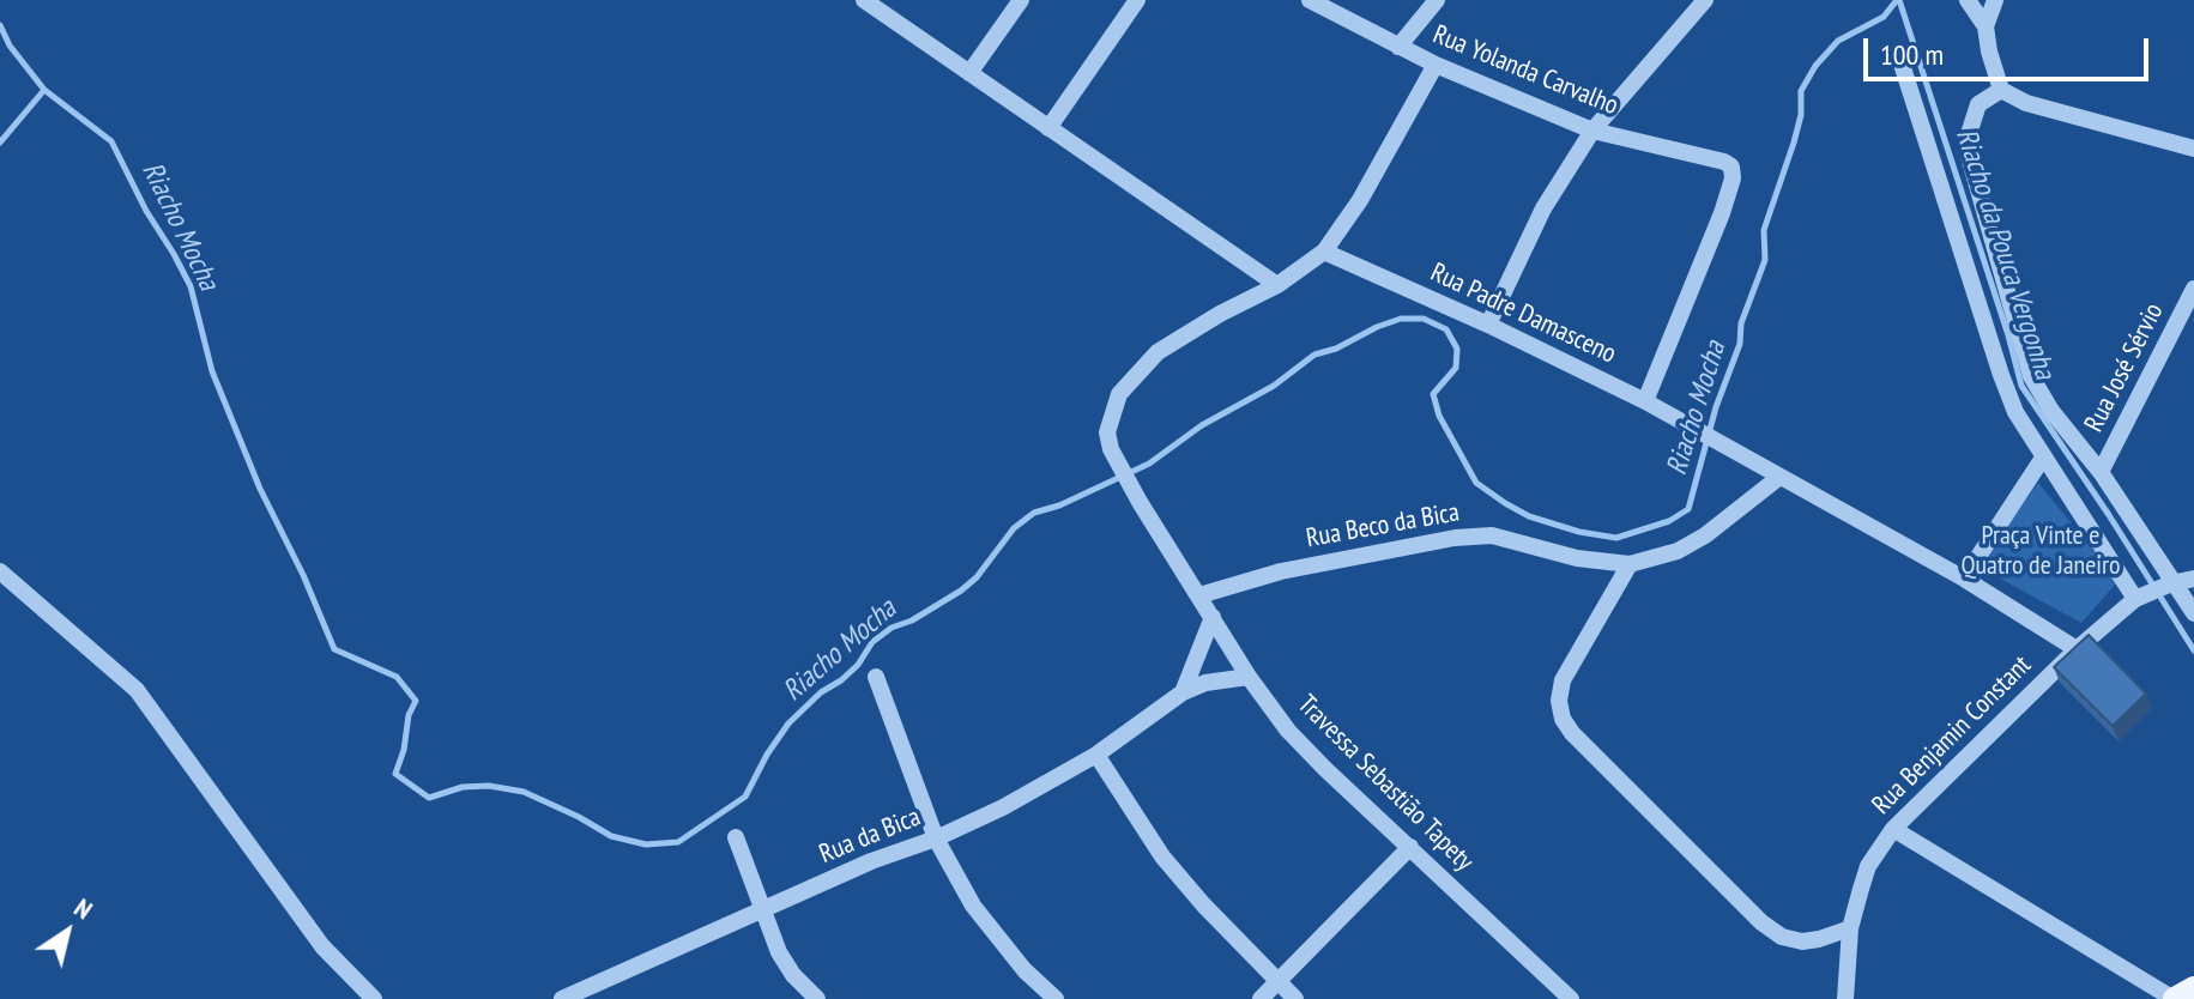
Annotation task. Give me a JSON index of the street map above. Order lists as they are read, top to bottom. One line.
{"streets":{"street":["Rua Yolanda Carvalho","Rua Padre Damasceno","Rua José Sérvio","Rua Beco da Bica","Rua Benjamin Constant","Travessa Sebastião Tapety","Rua da Bica"]},"crossings":[["Rua Yolanda Carvalho","Rua Padre Damasceno"],["Rua Padre Damasceno","Rua Beco da Bica"],["Rua Beco da Bica","Travessa Sebastião Tapety"],["Travessa Sebastião Tapety","Rua da Bica"]],"water":["Riacho Mocha","Riacho da Pouca Vergonha"],"parks":["Praça Vinte e Quatro de Janeiro"],"scale_bar":"100 m","north":"top right"}
